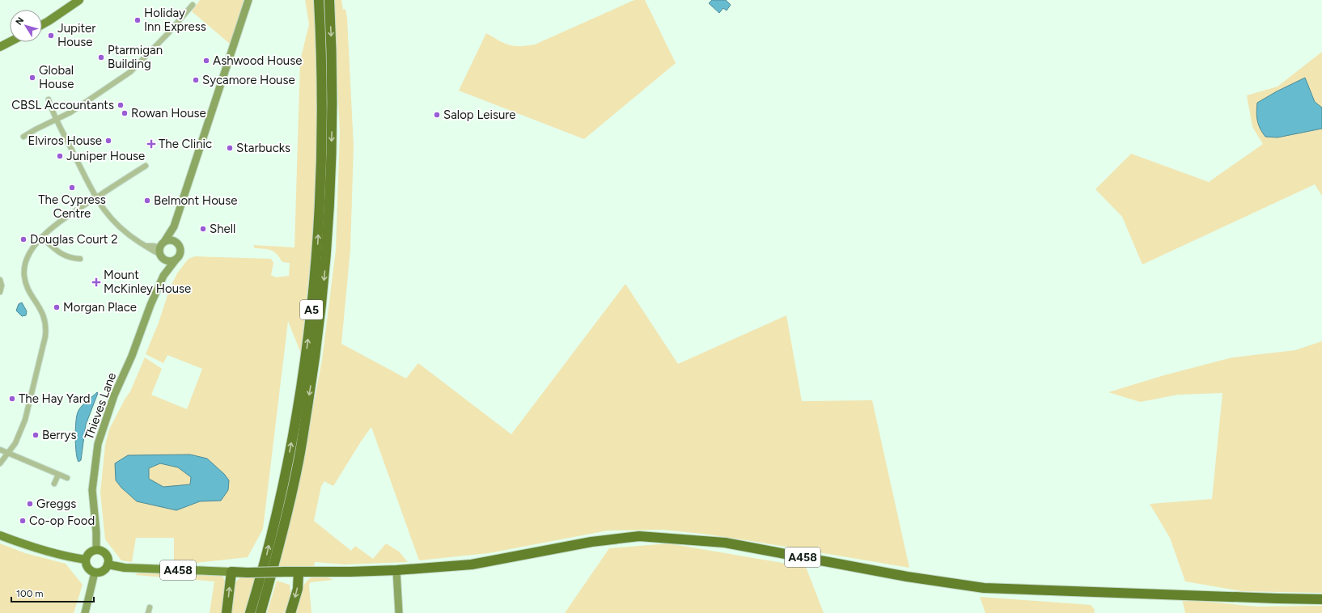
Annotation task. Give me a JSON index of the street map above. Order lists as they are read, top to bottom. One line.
{"streets":{"highway":["A5","A458"],"main road":["Thieves Lane"]},"crossings":[["Thieves Lane","A458"]],"places":{"other":["Holiday Inn Express","Jupiter House","Ptarmigan Building","Ashwood House","Global House","Sycamore House","CBSL Accountants","Rowan House","Salop Leisure","Elviros House","Starbucks","Juniper House","The Cypress Centre","Belmont House","Shell","Douglas Court 2","Morgan Place","The Hay Yard","Berrys","Greggs","Co-op Food"],"health":["The Clinic","Mount McKinley House"]},"scale_bar":"100 m","north":"top left"}
